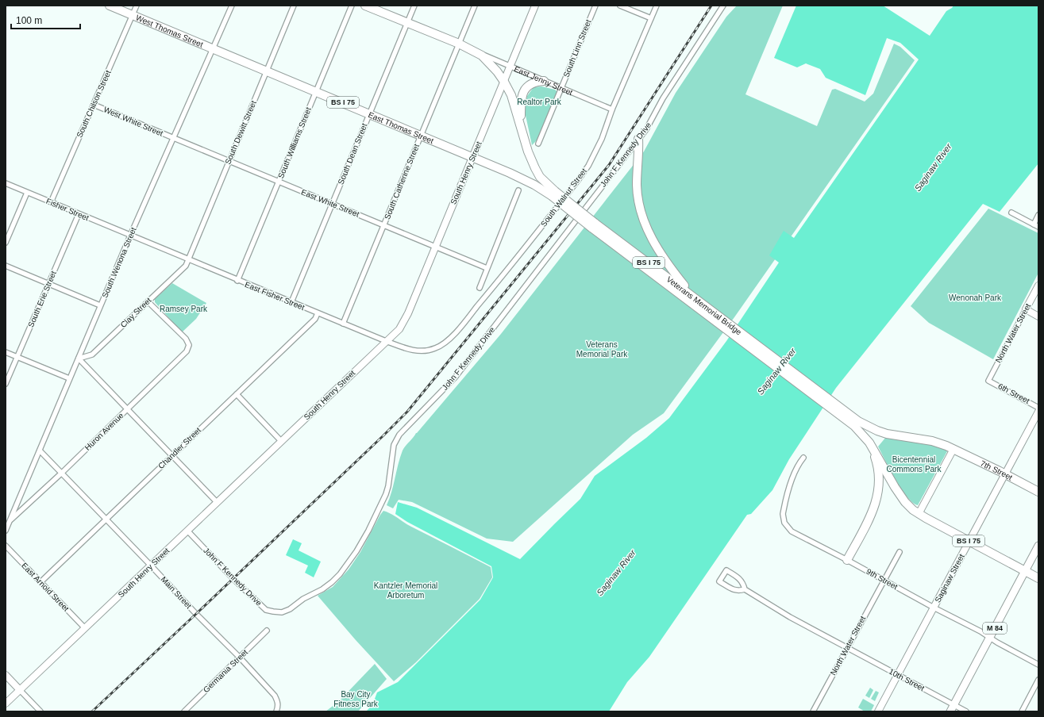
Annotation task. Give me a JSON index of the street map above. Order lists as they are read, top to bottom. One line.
{"streets":{"highway":["West Thomas Street","East Jenny Street","BS I 75","East Thomas Street","Veterans Memorial Bridge","7th Street"],"main road":["M 84"],"street":["South Linn Street","South Chilson Street","West White Street","South Dewitt Street","South Williams Street","South Dean Street","John F Kennedy Drive","South Henry Street","South Catherine Street","South Walnut Street","East White Street","Fisher Street","South Wenona Street","East Fisher Street","South Erie Street","Clay Street","North Water Street","6th Street","Huron Avenue","Chandler Street","Saginaw Street","9th Street","East Arnold Street","Main Street","Germania Street","10th Street"]},"crossings":[["West Thomas Street","South Chilson Street"],["West Thomas Street","East Thomas Street"],["West Thomas Street","South Wenona Street"],["South Linn Street","East Jenny Street"],["East Jenny Street","South Dean Street"],["East Jenny Street","South Henry Street"],["East Jenny Street","South Catherine Street"],["East Jenny Street","South Walnut Street"],["East Jenny Street","Veterans Memorial Bridge"],["BS I 75","Veterans Memorial Bridge"],["BS I 75","Saginaw Street"],["BS I 75","M 84"],["South Chilson Street","West White Street"],["South Chilson Street","Fisher Street"],["West White Street","East White Street"],["West White Street","South Wenona Street"],["East Thomas Street","South Dewitt Street"],["East Thomas Street","South Williams Street"],["East Thomas Street","South Dean Street"],["East Thomas Street","South Henry Street"],["East Thomas Street","South Catherine Street"],["East Thomas Street","South Wenona Street"],["East Thomas Street","Veterans Memorial Bridge"],["South Dewitt Street","East White Street"],["South Dewitt Street","East Fisher Street"],["South Dewitt Street","Clay Street"],["South Williams Street","East White Street"],["South Williams Street","East Fisher Street"],["South Dean Street","East White Street"],["South Dean Street","East Fisher Street"],["John F Kennedy Drive","South Henry Street"],["South Henry Street","East White Street"],["South Henry Street","East Fisher Street"],["South Henry Street","Veterans Memorial Bridge"],["South Henry Street","East Arnold Street"],["South Henry Street","Main Street"],["South Catherine Street","East White Street"],["South Catherine Street","East Fisher Street"],["South Walnut Street","East Fisher Street"],["East White Street","South Wenona Street"],["Fisher Street","South Wenona Street"],["Fisher Street","East Fisher Street"],["Fisher Street","South Erie Street"],["South Wenona Street","East Fisher Street"],["South Wenona Street","Clay Street"],["South Wenona Street","Huron Avenue"],["South Wenona Street","Main Street"],["East Fisher Street","Clay Street"],["East Fisher Street","Chandler Street"],["Veterans Memorial Bridge","7th Street"],["Clay Street","Huron Avenue"],["North Water Street","6th Street"],["North Water Street","9th Street"],["North Water Street","10th Street"],["Huron Avenue","Main Street"],["Chandler Street","East Arnold Street"],["Chandler Street","Main Street"],["7th Street","Saginaw Street"],["Saginaw Street","9th Street"],["Saginaw Street","10th Street"],["9th Street","M 84"],["Main Street","Germania Street"],["M 84","10th Street"]],"water":["Saginaw River"],"parks":["Realtor Park","Wenonah Park","Ramsey Park","Veterans Memorial Park","Bicentennial Commons Park","Kantzler Memorial Arboretum","Bay City Fitness Park"],"scale_bar":"100 m"}
